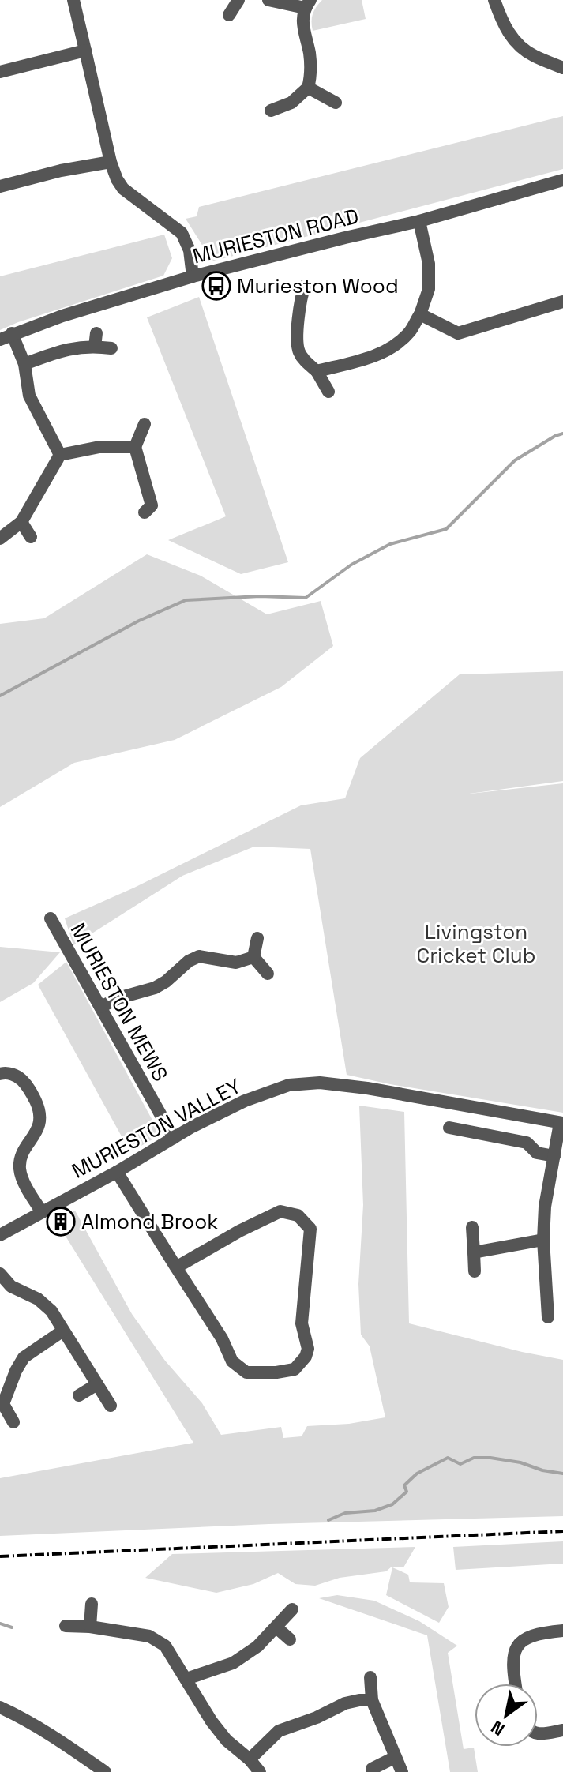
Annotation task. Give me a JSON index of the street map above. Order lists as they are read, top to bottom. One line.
{"streets":{"street":["MURIESTON ROAD","MURIESTON MEWS","MURIESTON VALLEY"]},"crossings":[["MURIESTON MEWS","MURIESTON VALLEY"]],"parks":["Livingston Cricket Club"],"places":{"bus stop":["Murieston Wood"],"building":["Almond Brook"]},"north":"bottom left"}
